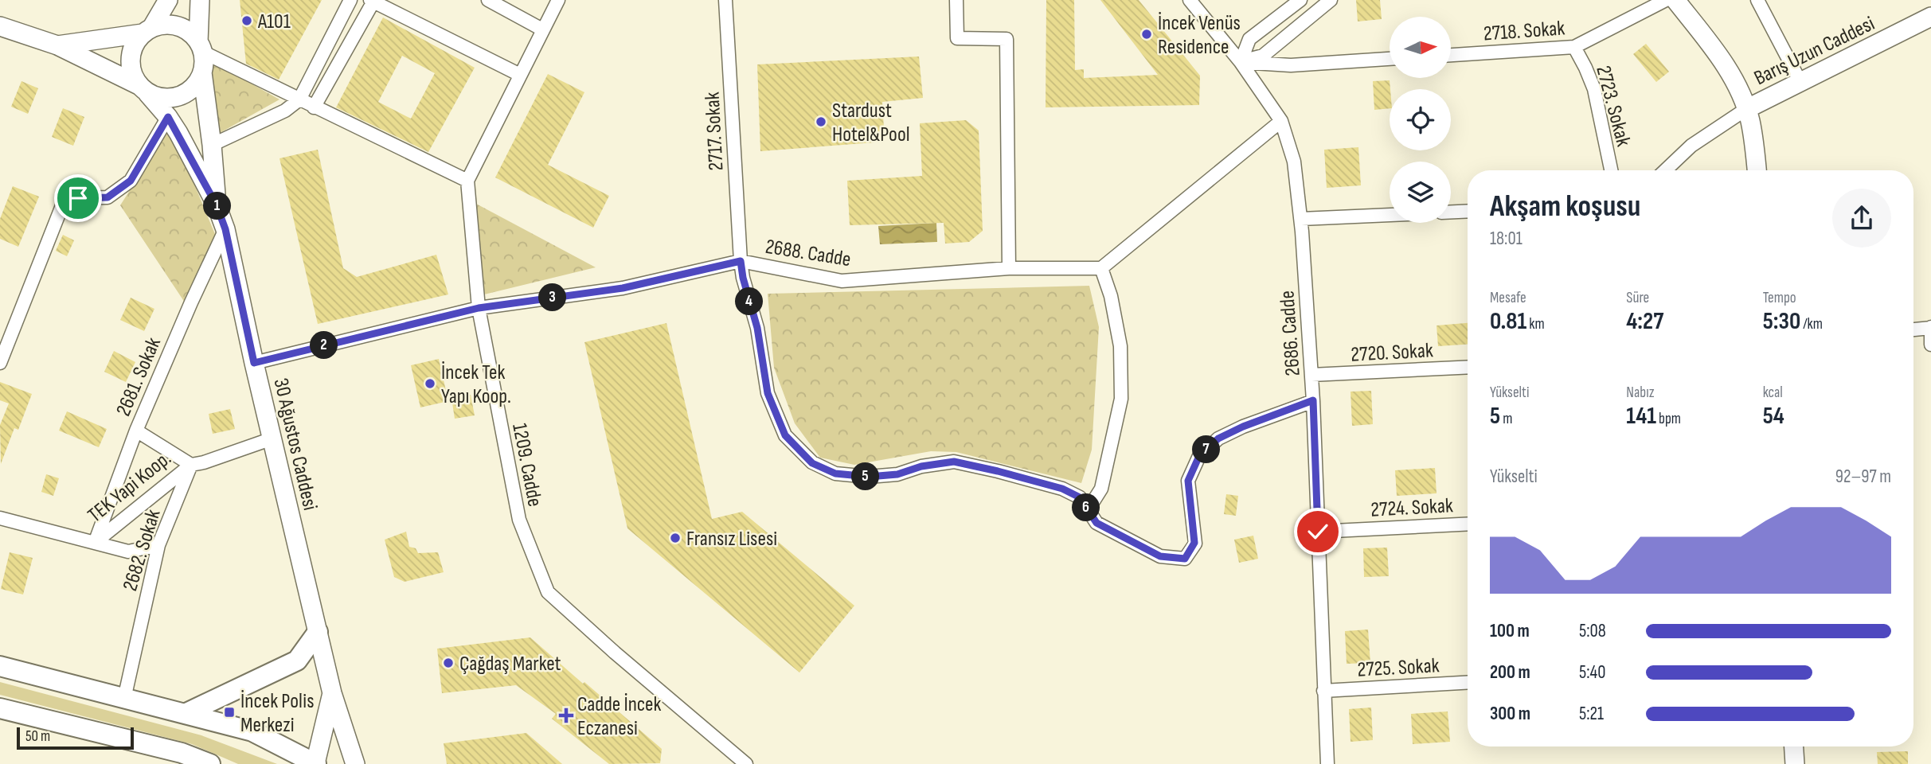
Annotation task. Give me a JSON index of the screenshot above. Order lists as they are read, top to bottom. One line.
{"streets":{"main road":["Barış Uzun Caddesi","30 Ağustos Caddesi"],"street":["2718. Sokak","2723. Sokak","2717. Sokak","2688. Cadde","2686. Cadde","2720. Sokak","2681. Sokak","1209. Cadde","TEK Yapi Koop.","2724. Sokak","2682. Sokak","2725. Sokak"]},"crossings":[["2718. Sokak","2723. Sokak"],["2717. Sokak","2688. Cadde"],["2717. Sokak","2686. Cadde"],["2688. Cadde","30 Ağustos Caddesi"],["2688. Cadde","1209. Cadde"],["2686. Cadde","2720. Sokak"],["2686. Cadde","2724. Sokak"],["2686. Cadde","2725. Sokak"],["2681. Sokak","30 Ağustos Caddesi"],["2681. Sokak","TEK Yapi Koop."],["TEK Yapi Koop.","2682. Sokak"]],"places":{"other":["A101","İncek Venüs Residence","Stardust Hotel&Pool","İncek Tek Yapı Koop.","Fransız Lisesi","Çağdaş Market"],"transit":["İncek Polis Merkezi"],"health":["Cadde İncek Eczanesi"]},"scale_bar":"50 m","north":"right","page":{"heading":["Akşam koşusu","18:01"],"pins":["1","3","4","2","7","5","6"],"stats":[["Mesafe","0.81 km"],["Süre","4:27"],["Tempo","5:30 /km"],["Yükselti","5 m"],["Nabız","141 bpm"],["kcal","54"]],"chart":["Yükselti","92–97 m"],"list":[{"name":"100 m","note":"5:08"},{"name":"200 m","note":"5:40"},{"name":"300 m","note":"5:21"}],"scale":"50 m"}}
